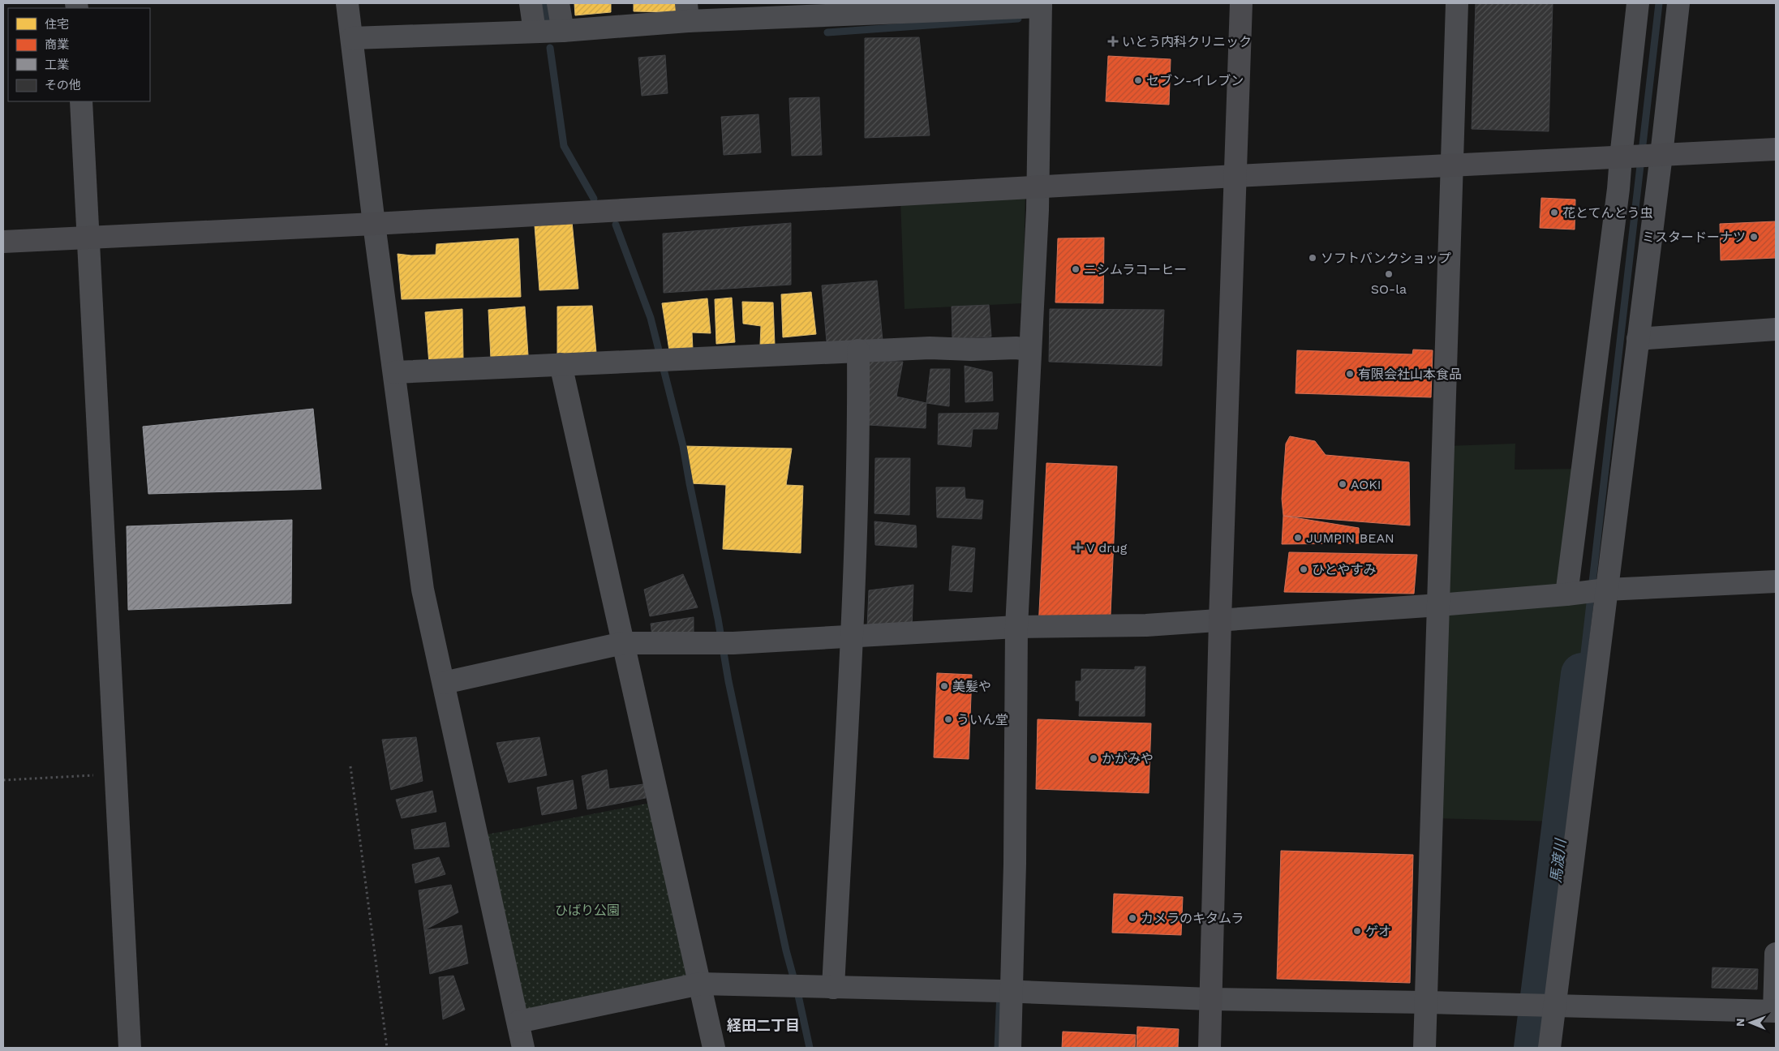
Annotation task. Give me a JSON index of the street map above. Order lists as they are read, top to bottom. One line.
{"districts":["経田二丁目"],"water":["馬渡川"],"parks":["ひばり公園"],"places":{"health":["いとう内科クリニック","V drug"],"other":["セブン-イレブン","花とてんとう虫","ミスタードーナツ","ソフトバンクショップ","ニシムラコーヒー","SO-la","有限会社山本食品","AOKI","JUMPIN BEAN","ひとやすみ","美髪や","ういん堂","かがみや","カメラのキタムラ","ゲオ"]},"legend":["住宅","商業","工業","その他"],"north":"left"}
